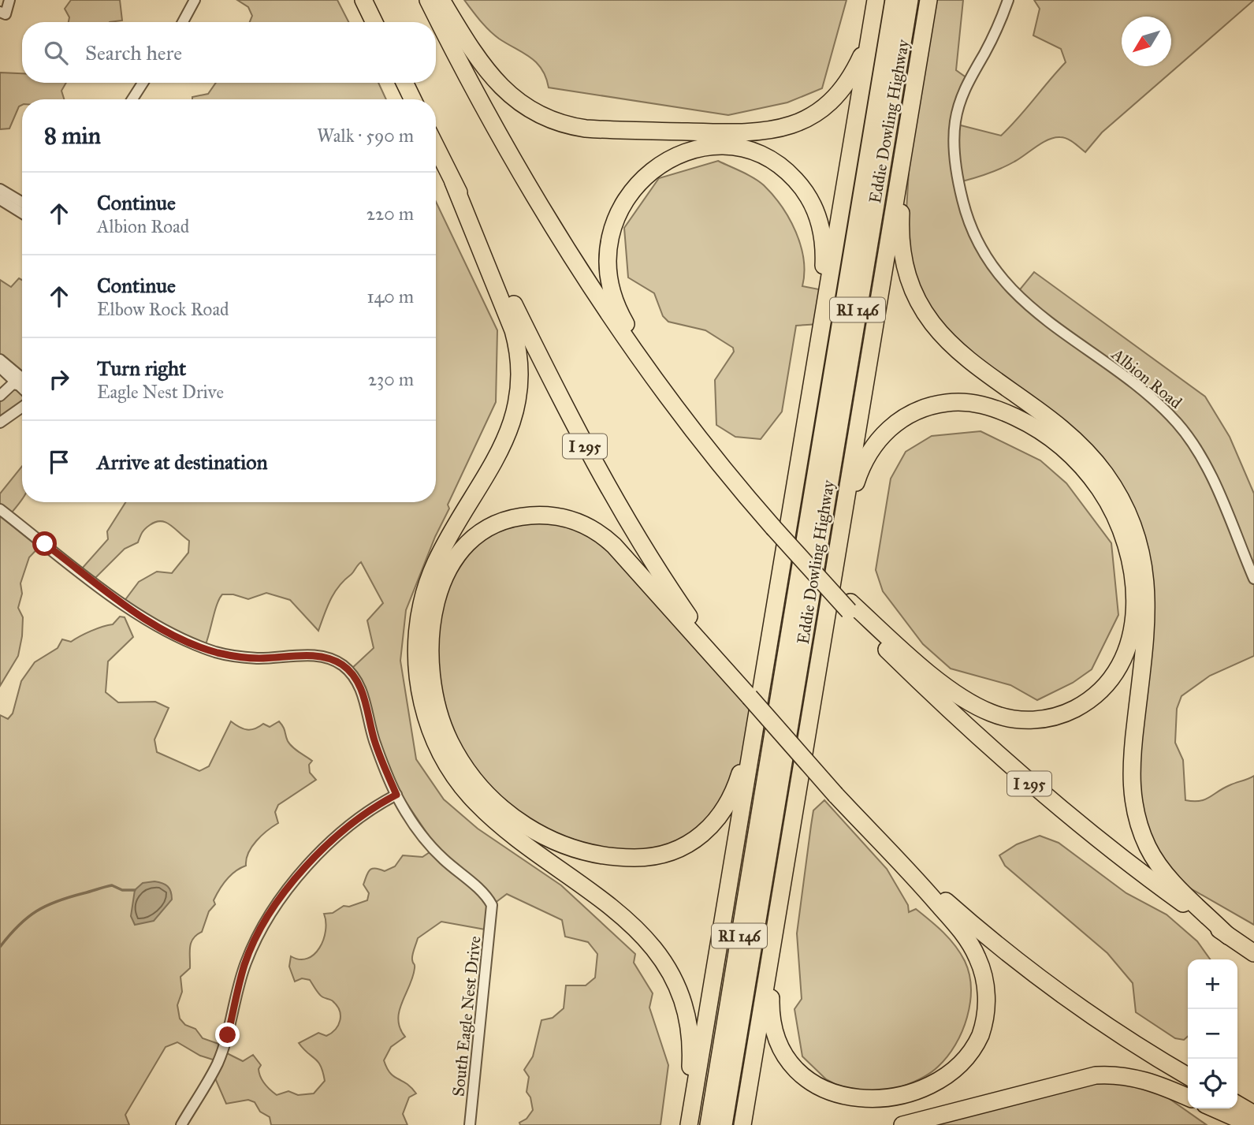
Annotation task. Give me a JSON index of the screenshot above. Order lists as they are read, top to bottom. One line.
{"streets":{"highway":["Eddie Dowling Highway","RI 146","I 295"],"street":["Albion Road","South Eagle Nest Drive"]},"north":"bottom left","page":{"search":"Search here","heading":["8 min","Walk · 590 m"],"list":[["Continue","Albion Road","220 m"],["Continue","Elbow Rock Road","140 m"],["Turn right","Eagle Nest Drive","230 m"],"Arrive at destination"],"map_buttons":["+","−"]}}
